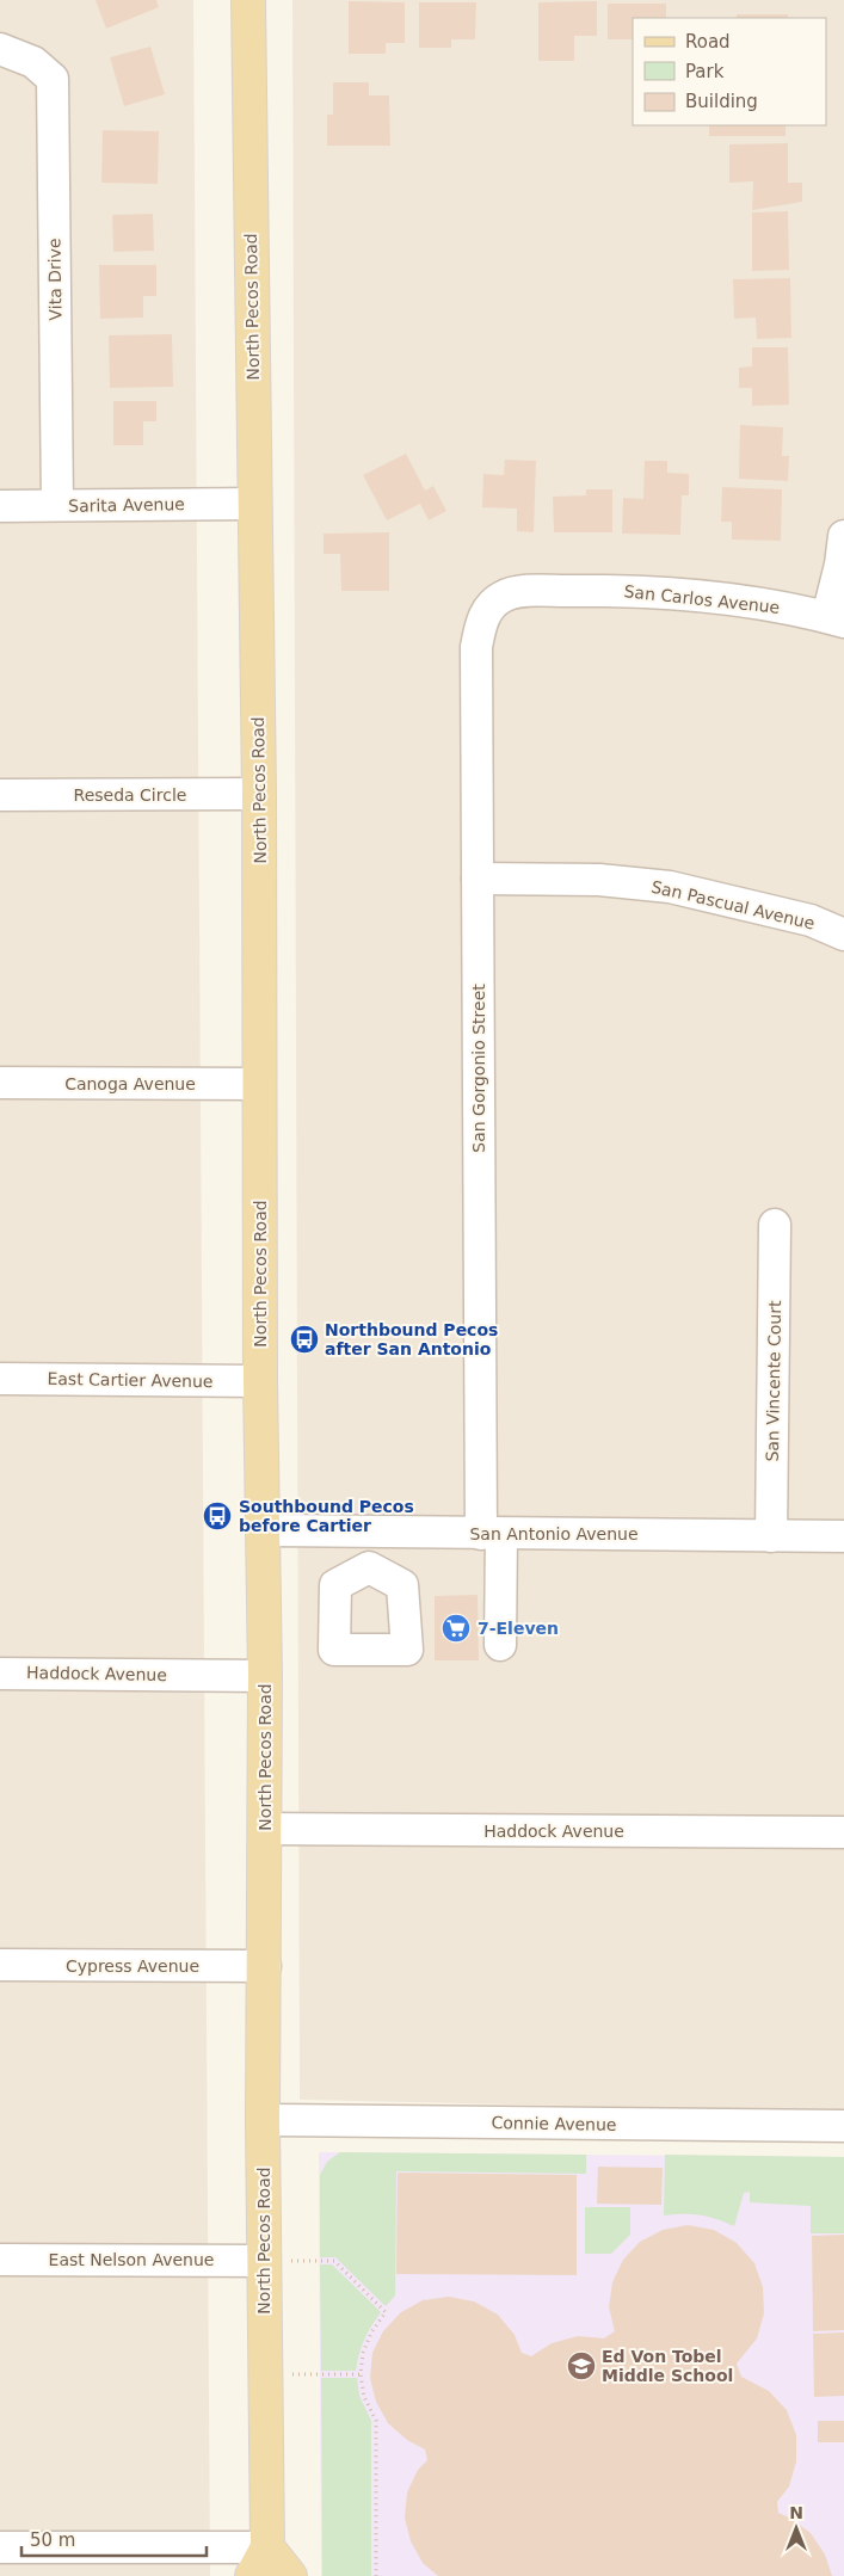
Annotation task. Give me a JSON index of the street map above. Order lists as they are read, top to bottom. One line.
{"streets":{"main road":["North Pecos Road"],"street":["Vita Drive","Sarita Avenue","San Carlos Avenue","Reseda Circle","San Pascual Avenue","San Gorgonio Street","Canoga Avenue","East Cartier Avenue","San Vincente Court","San Antonio Avenue","Haddock Avenue","Cypress Avenue","Connie Avenue","East Nelson Avenue"]},"crossings":[["Vita Drive","Sarita Avenue"],["North Pecos Road","Sarita Avenue"],["North Pecos Road","Reseda Circle"],["North Pecos Road","Canoga Avenue"],["North Pecos Road","East Cartier Avenue"],["North Pecos Road","San Antonio Avenue"],["North Pecos Road","Haddock Avenue"],["North Pecos Road","Cypress Avenue"],["North Pecos Road","Connie Avenue"],["North Pecos Road","East Nelson Avenue"],["San Carlos Avenue","San Gorgonio Street"],["San Pascual Avenue","San Gorgonio Street"],["San Gorgonio Street","San Antonio Avenue"],["San Vincente Court","San Antonio Avenue"]],"places":{"bus stop":["Northbound Pecos after San Antonio","Southbound Pecos before Cartier"],"supermarket":["7-Eleven"],"school or university":["Ed Von Tobel Middle School"]},"legend":["Road","Park","Building"],"scale_bar":"50 m","north":"top"}
